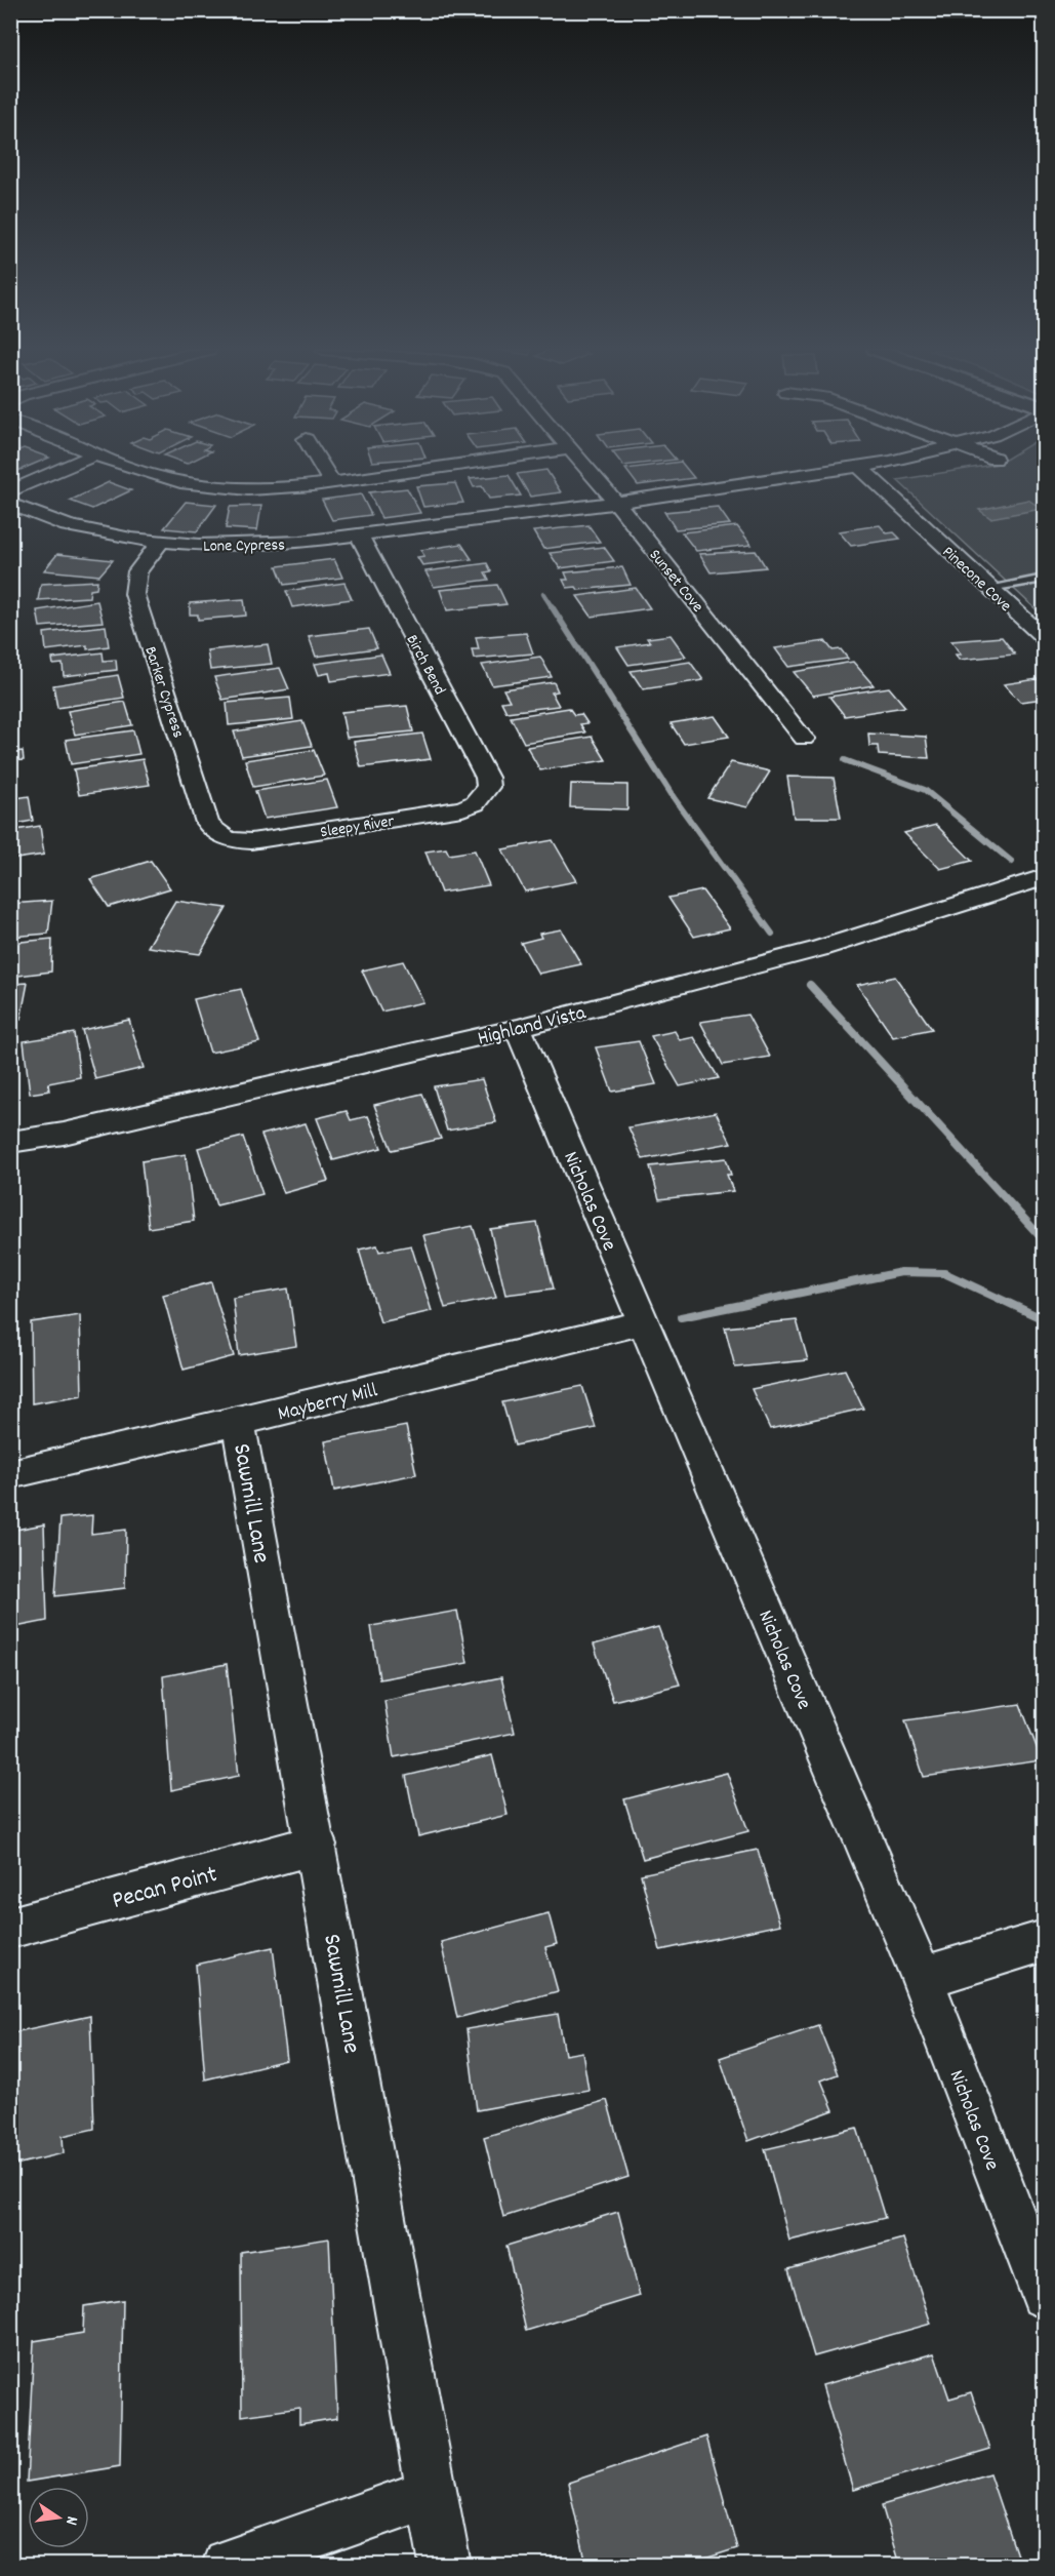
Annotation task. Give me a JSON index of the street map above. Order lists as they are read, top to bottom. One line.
{"streets":{"street":["Lone Cypress","Pinecone Cove","Sunset Cove","Birch Bend","Barker Cypress","Sleepy River","Highland Vista","Nicholas Cove","Mayberry Mill","Sawmill Lane","Pecan Point"]},"crossings":[["Lone Cypress","Sunset Cove"],["Lone Cypress","Birch Bend"],["Lone Cypress","Barker Cypress"],["Birch Bend","Sleepy River"],["Barker Cypress","Sleepy River"],["Highland Vista","Nicholas Cove"],["Nicholas Cove","Mayberry Mill"],["Mayberry Mill","Sawmill Lane"],["Sawmill Lane","Pecan Point"]],"north":"right"}
